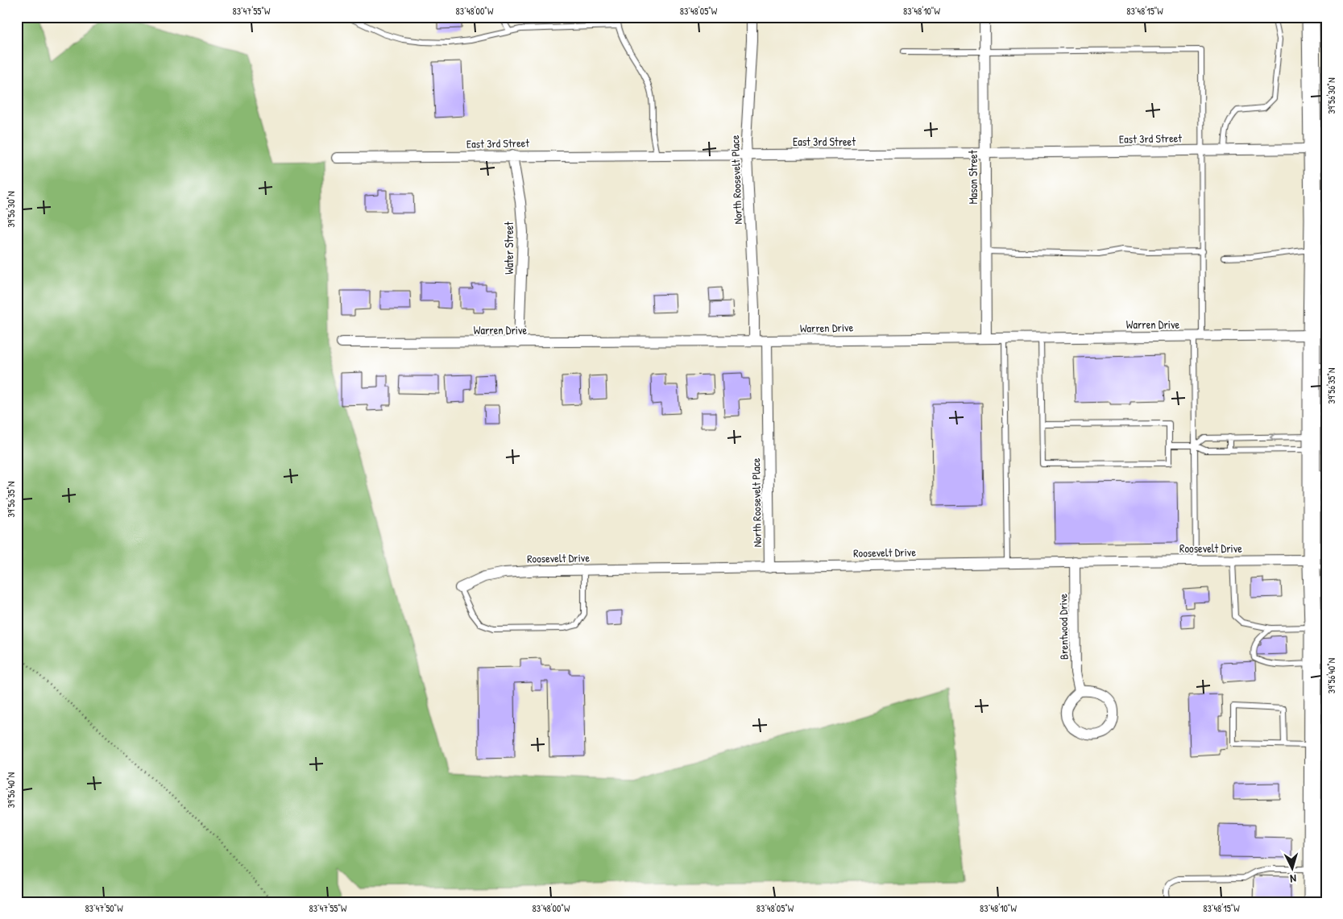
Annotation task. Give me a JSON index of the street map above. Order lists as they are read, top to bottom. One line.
{"streets":{"street":["East 3rd Street","Mason Street","North Roosevelt Place","Water Street","Warren Drive","Roosevelt Drive","Brentwood Drive"]},"crossings":[["East 3rd Street","Mason Street"],["East 3rd Street","North Roosevelt Place"],["East 3rd Street","Water Street"],["Mason Street","Warren Drive"],["North Roosevelt Place","Warren Drive"],["North Roosevelt Place","Roosevelt Drive"],["Water Street","Warren Drive"],["Roosevelt Drive","Brentwood Drive"]],"north":"bottom","coordinates":["83°47'55\"W","83°48'00\"W","83°48'05\"W","83°48'10\"W","83°48'15\"W","39°56'30\"N","39°56'35\"N","39°56'40\"N","83°47'50\"W"]}
